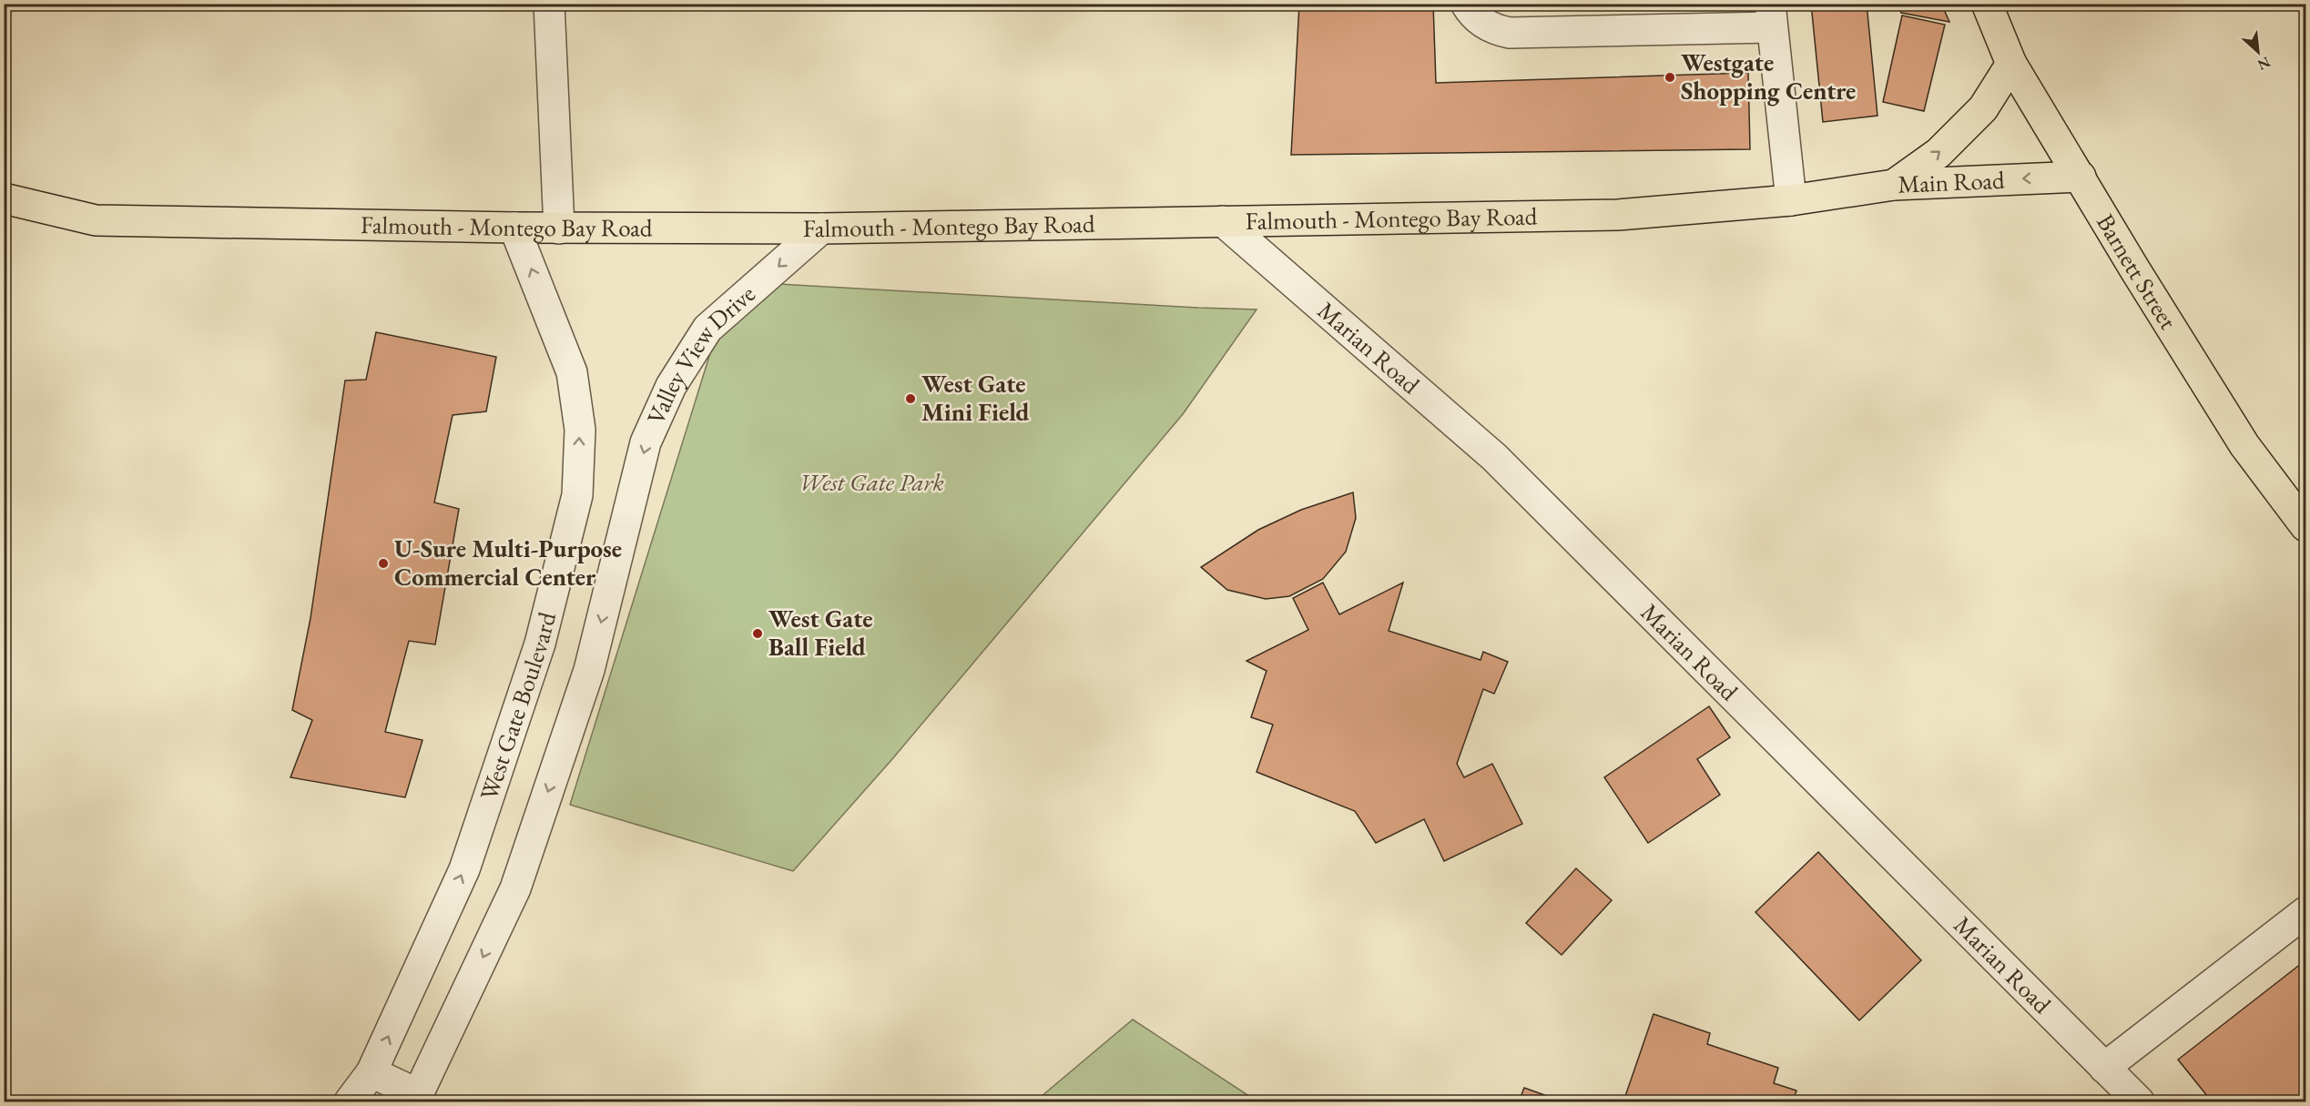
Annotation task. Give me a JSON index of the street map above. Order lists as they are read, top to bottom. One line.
{"streets":{"main road":["Main Road","Falmouth - Montego Bay Road","Barnett Street"],"street":["Marian Road","Valley View Drive","West Gate Boulevard"]},"crossings":[["Main Road","Falmouth - Montego Bay Road"],["Main Road","Barnett Street"],["Falmouth - Montego Bay Road","Marian Road"],["Falmouth - Montego Bay Road","Valley View Drive"],["Falmouth - Montego Bay Road","West Gate Boulevard"]],"one_way":["Valley View Drive","West Gate Boulevard"],"parks":["West Gate Park"],"places":["Westgate Shopping Centre","West Gate Mini Field","U-Sure Multi-Purpose Commercial Center","West Gate Ball Field"],"north":"bottom right"}
